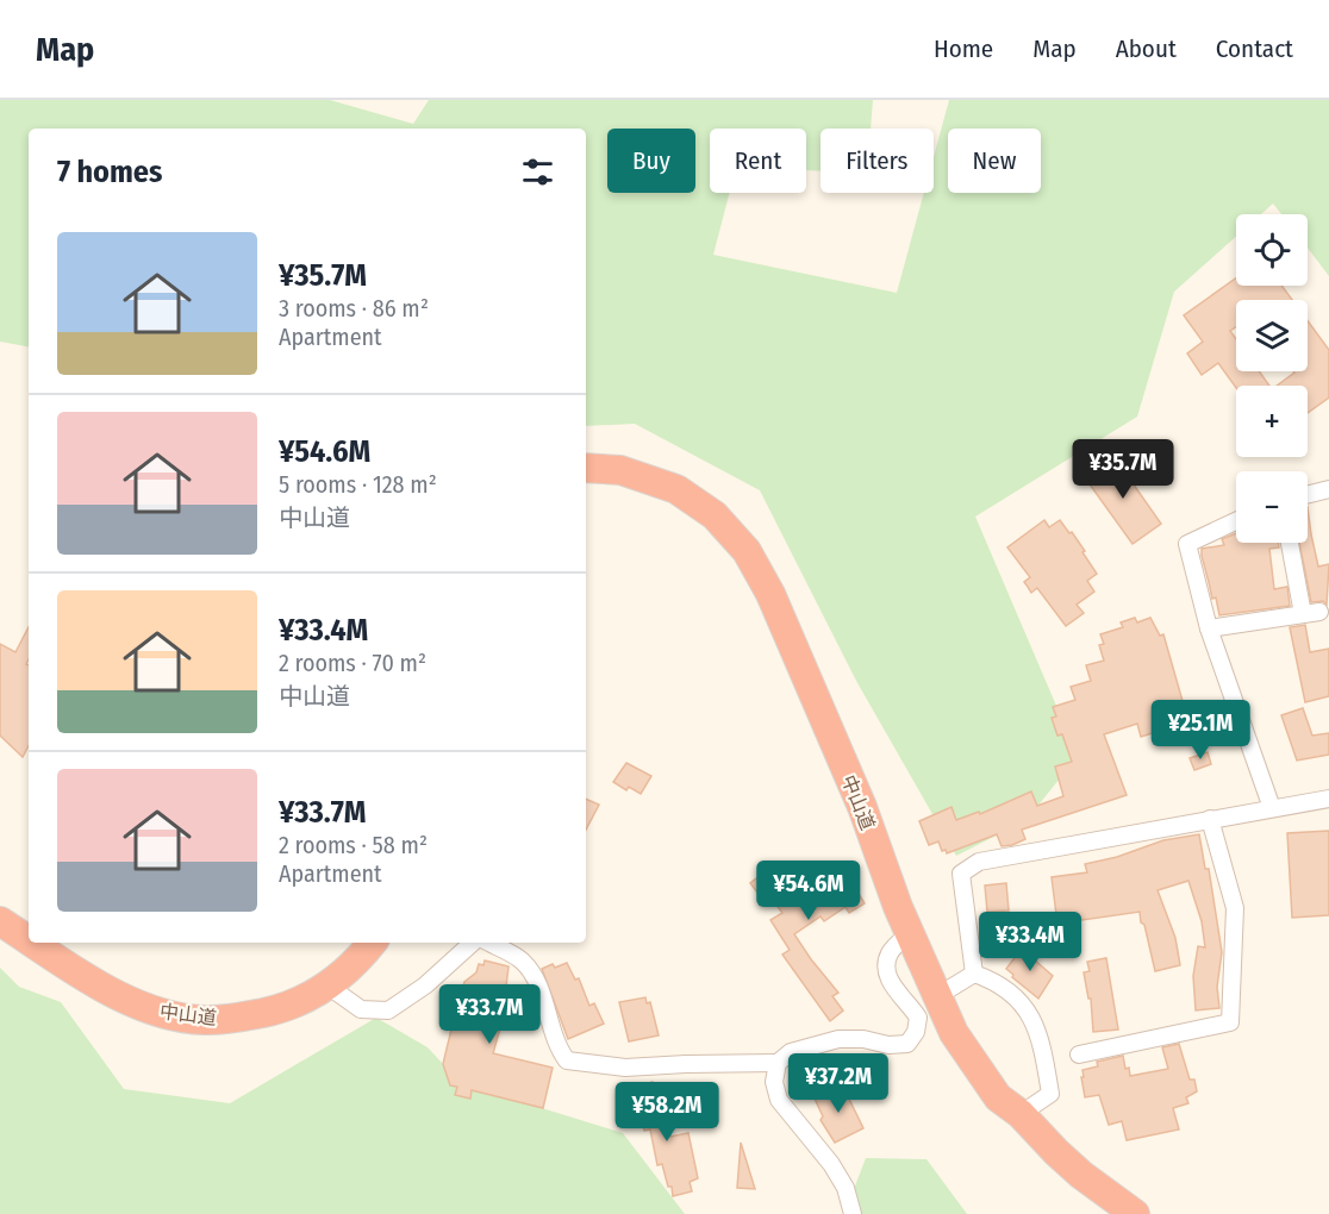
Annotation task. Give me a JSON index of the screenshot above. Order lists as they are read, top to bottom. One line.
{"streets":{"highway":["中山道"]},"page":{"header":"Map","nav":["Home","Map","About","Contact"],"chip":["Buy","Rent","Filters","New"],"heading":"7 homes","map_buttons":["+","−"],"list":[{"name":"¥35.7M","note":"3 rooms · 86 m² · Apartment"},{"name":"¥54.6M","note":"5 rooms · 128 m² · 中山道"},{"name":"¥33.4M","note":"2 rooms · 70 m² · 中山道"},{"name":"¥33.7M","note":"2 rooms · 58 m² · Apartment"}],"price":["¥35.7M","¥25.1M","¥54.6M","¥33.4M","¥33.7M","¥37.2M","¥58.2M"]}}
